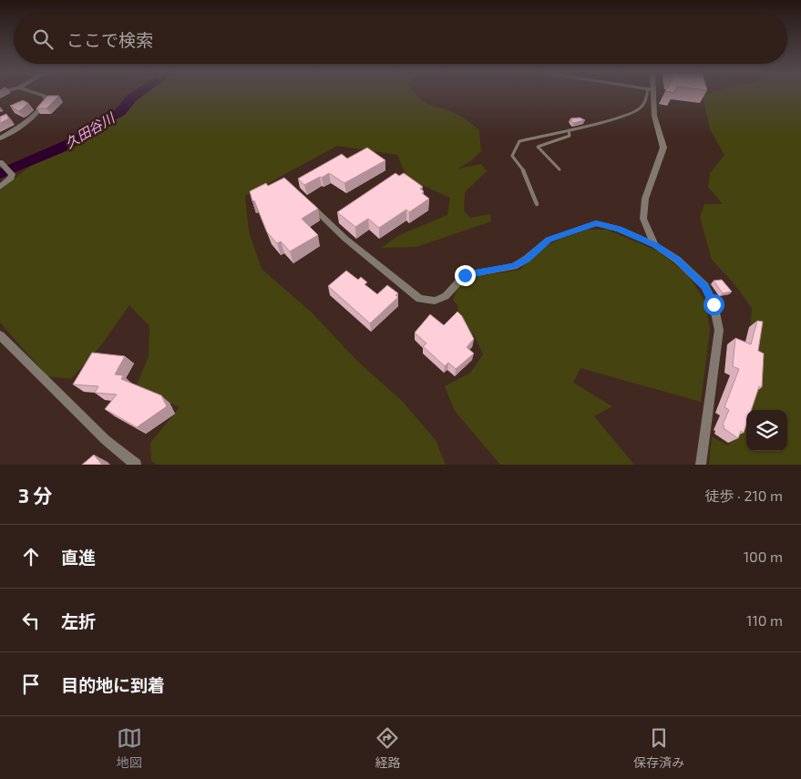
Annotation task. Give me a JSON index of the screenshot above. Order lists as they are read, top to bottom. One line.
{"water":["久田谷川"],"page":{"search":"ここで検索","heading":["3 分","徒歩 · 210 m"],"list":[["直進","100 m"],["左折","110 m"],"目的地に到着"],"nav":["地図","経路","保存済み"]}}
